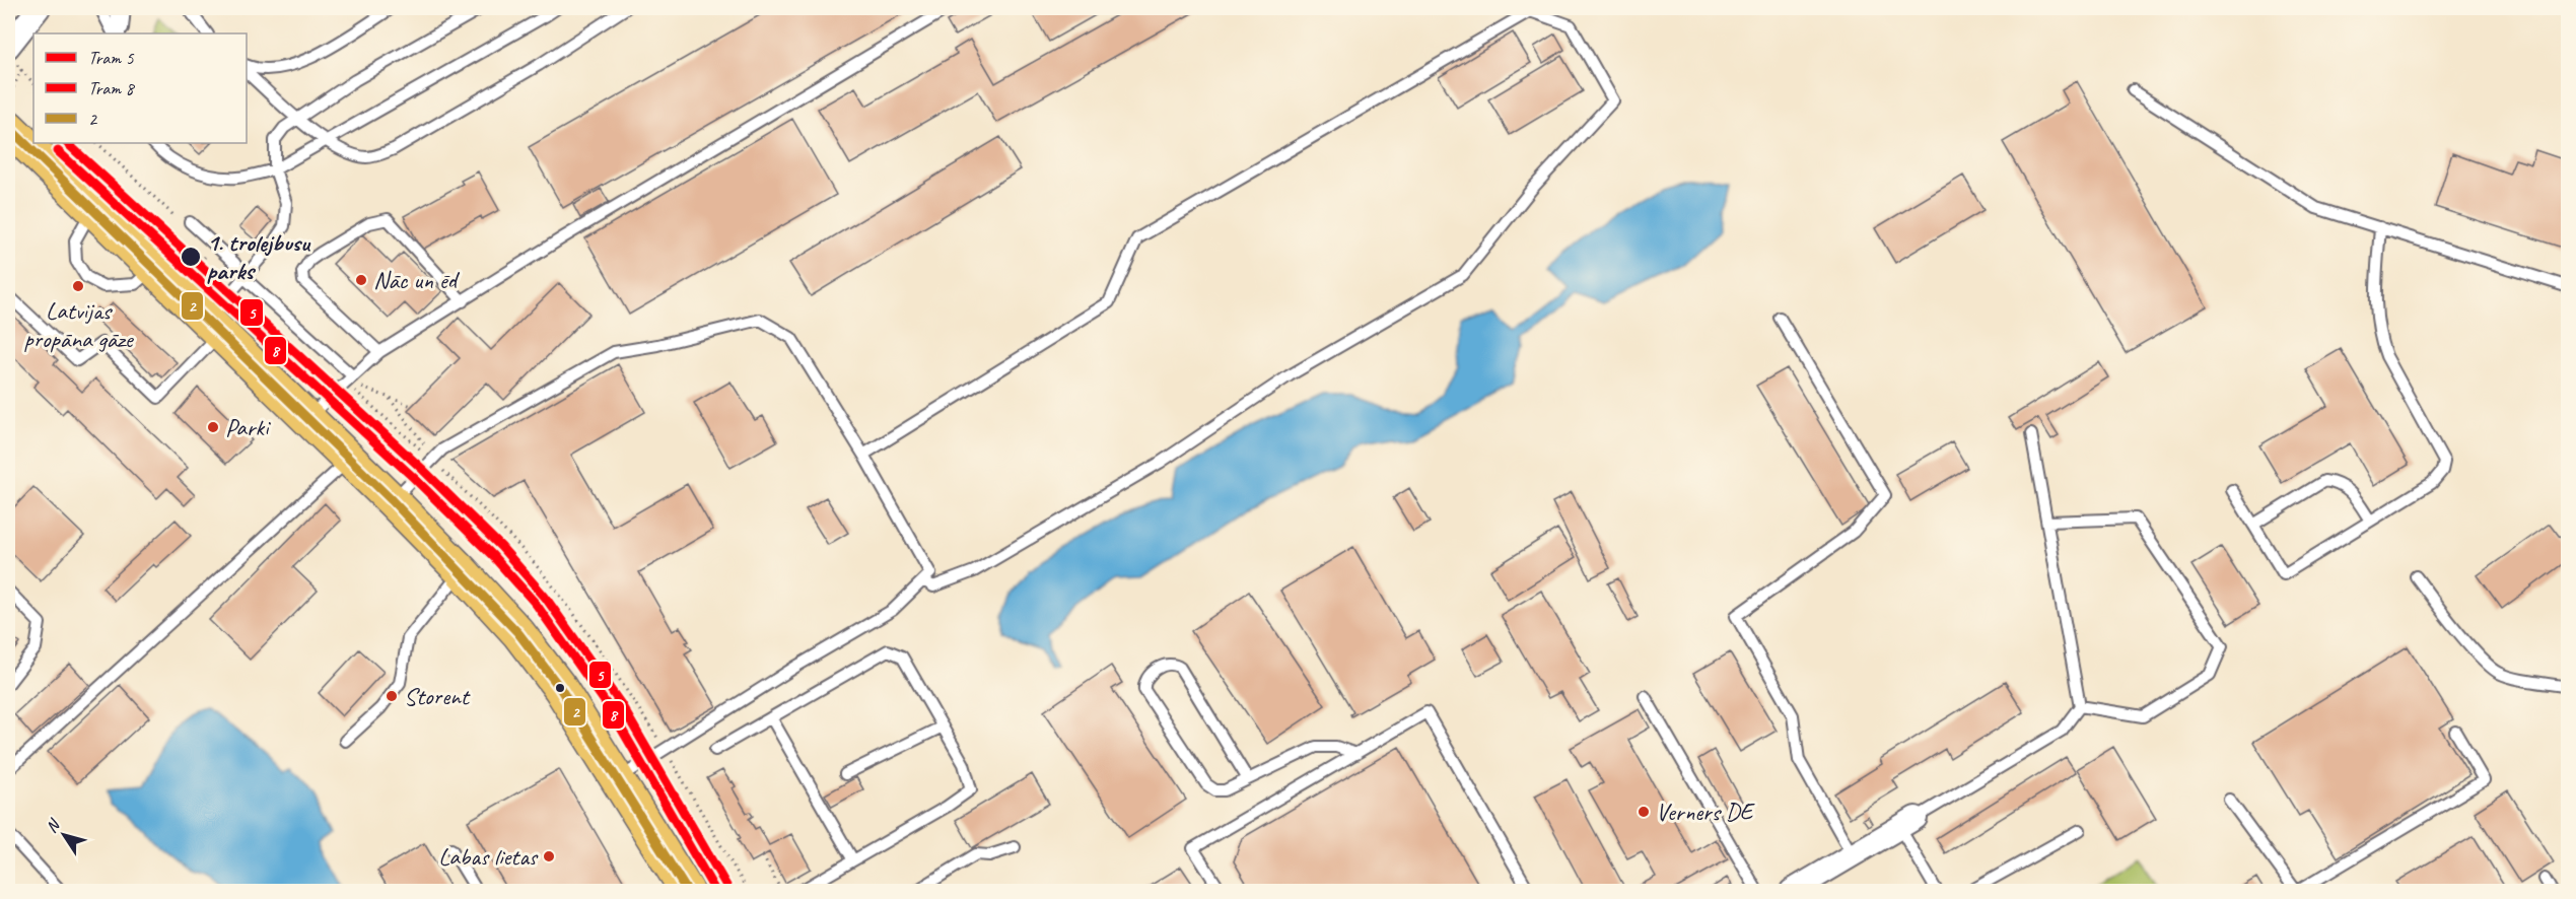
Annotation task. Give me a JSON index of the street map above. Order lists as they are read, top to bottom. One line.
{"places":["1. trolejbusu parks","Nāc un ēd","Latvijas propāna gāze","Parki","Storent","Verners DE","Labas lietas"],"lines":["transit line 2","tram line 5","tram line 8"],"legend":["Tram 5","Tram 8","2"],"north":"top left"}
